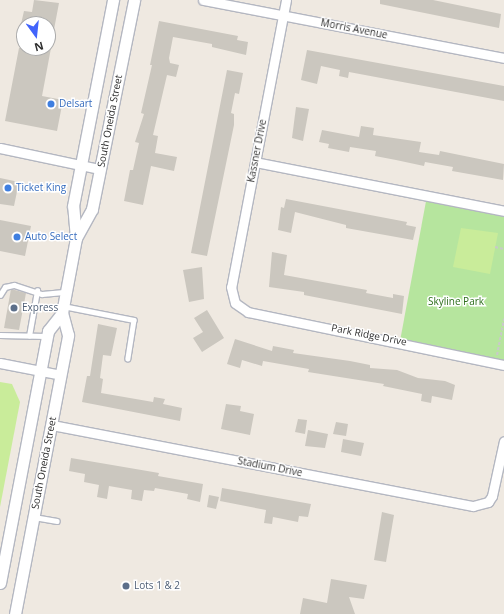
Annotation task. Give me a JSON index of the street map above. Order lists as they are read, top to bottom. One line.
{"streets":{"street":["Morris Avenue","South Oneida Street","Kassner Drive","Park Ridge Drive","Stadium Drive"]},"crossings":[["Morris Avenue","Kassner Drive"],["South Oneida Street","Stadium Drive"],["Kassner Drive","Park Ridge Drive"]],"parks":["Skyline Park"],"places":["Delsart","Ticket King","Auto Select","Express","Lots 1 & 2"],"north":"bottom"}
